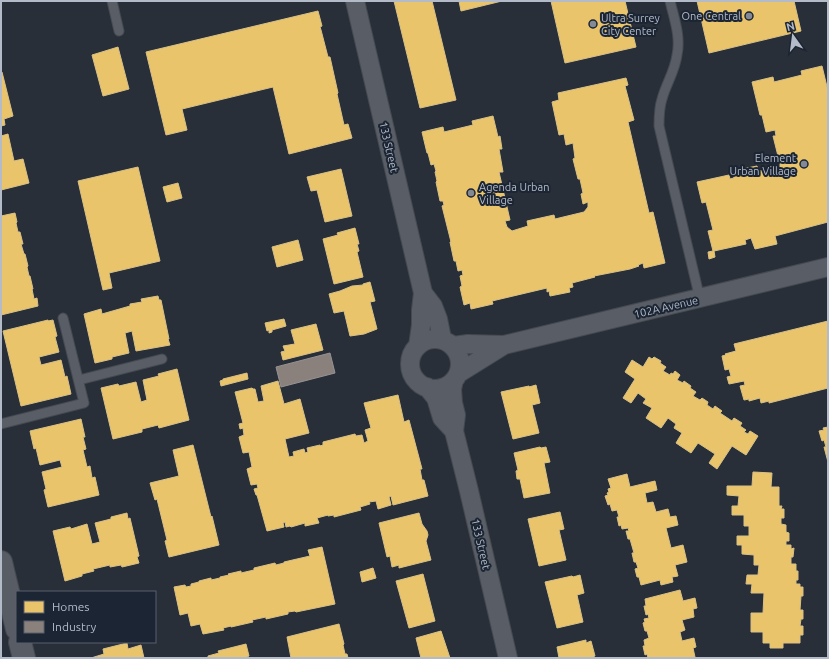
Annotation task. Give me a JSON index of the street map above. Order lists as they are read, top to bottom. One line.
{"streets":{"street":["133 Street","102A Avenue"]},"crossings":[["133 Street","102A Avenue"]],"places":["One Central","Ultra Surrey City Center","Element Urban Village","Agenda Urban Village"],"legend":["Homes","Industry"],"north":"top"}
